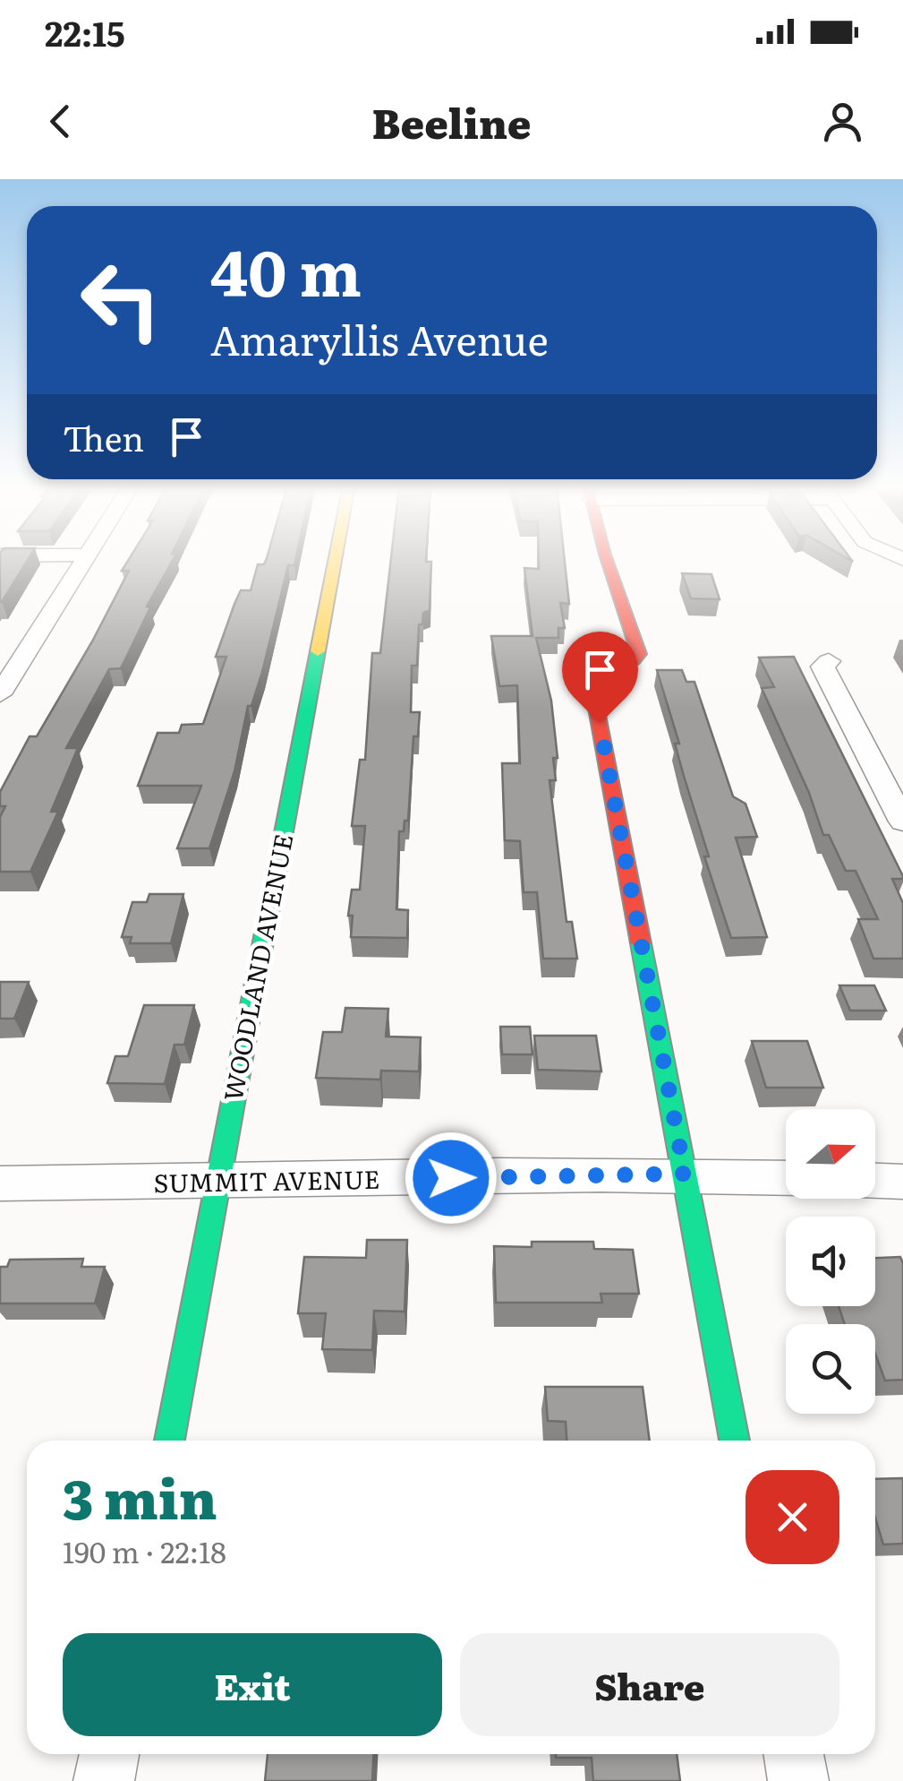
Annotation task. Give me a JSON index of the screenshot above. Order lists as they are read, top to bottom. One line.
{"streets":{"street":["WOODLAND AVENUE","SUMMIT AVENUE"]},"crossings":[["WOODLAND AVENUE","SUMMIT AVENUE"]],"north":"right","page":{"status":"22:15","header":"Beeline","turn":["40 m","Amaryllis Avenue"],"then":"Then","heading":["3 min","190 m · 22:18"],"buttons":["Exit","Share"]}}
